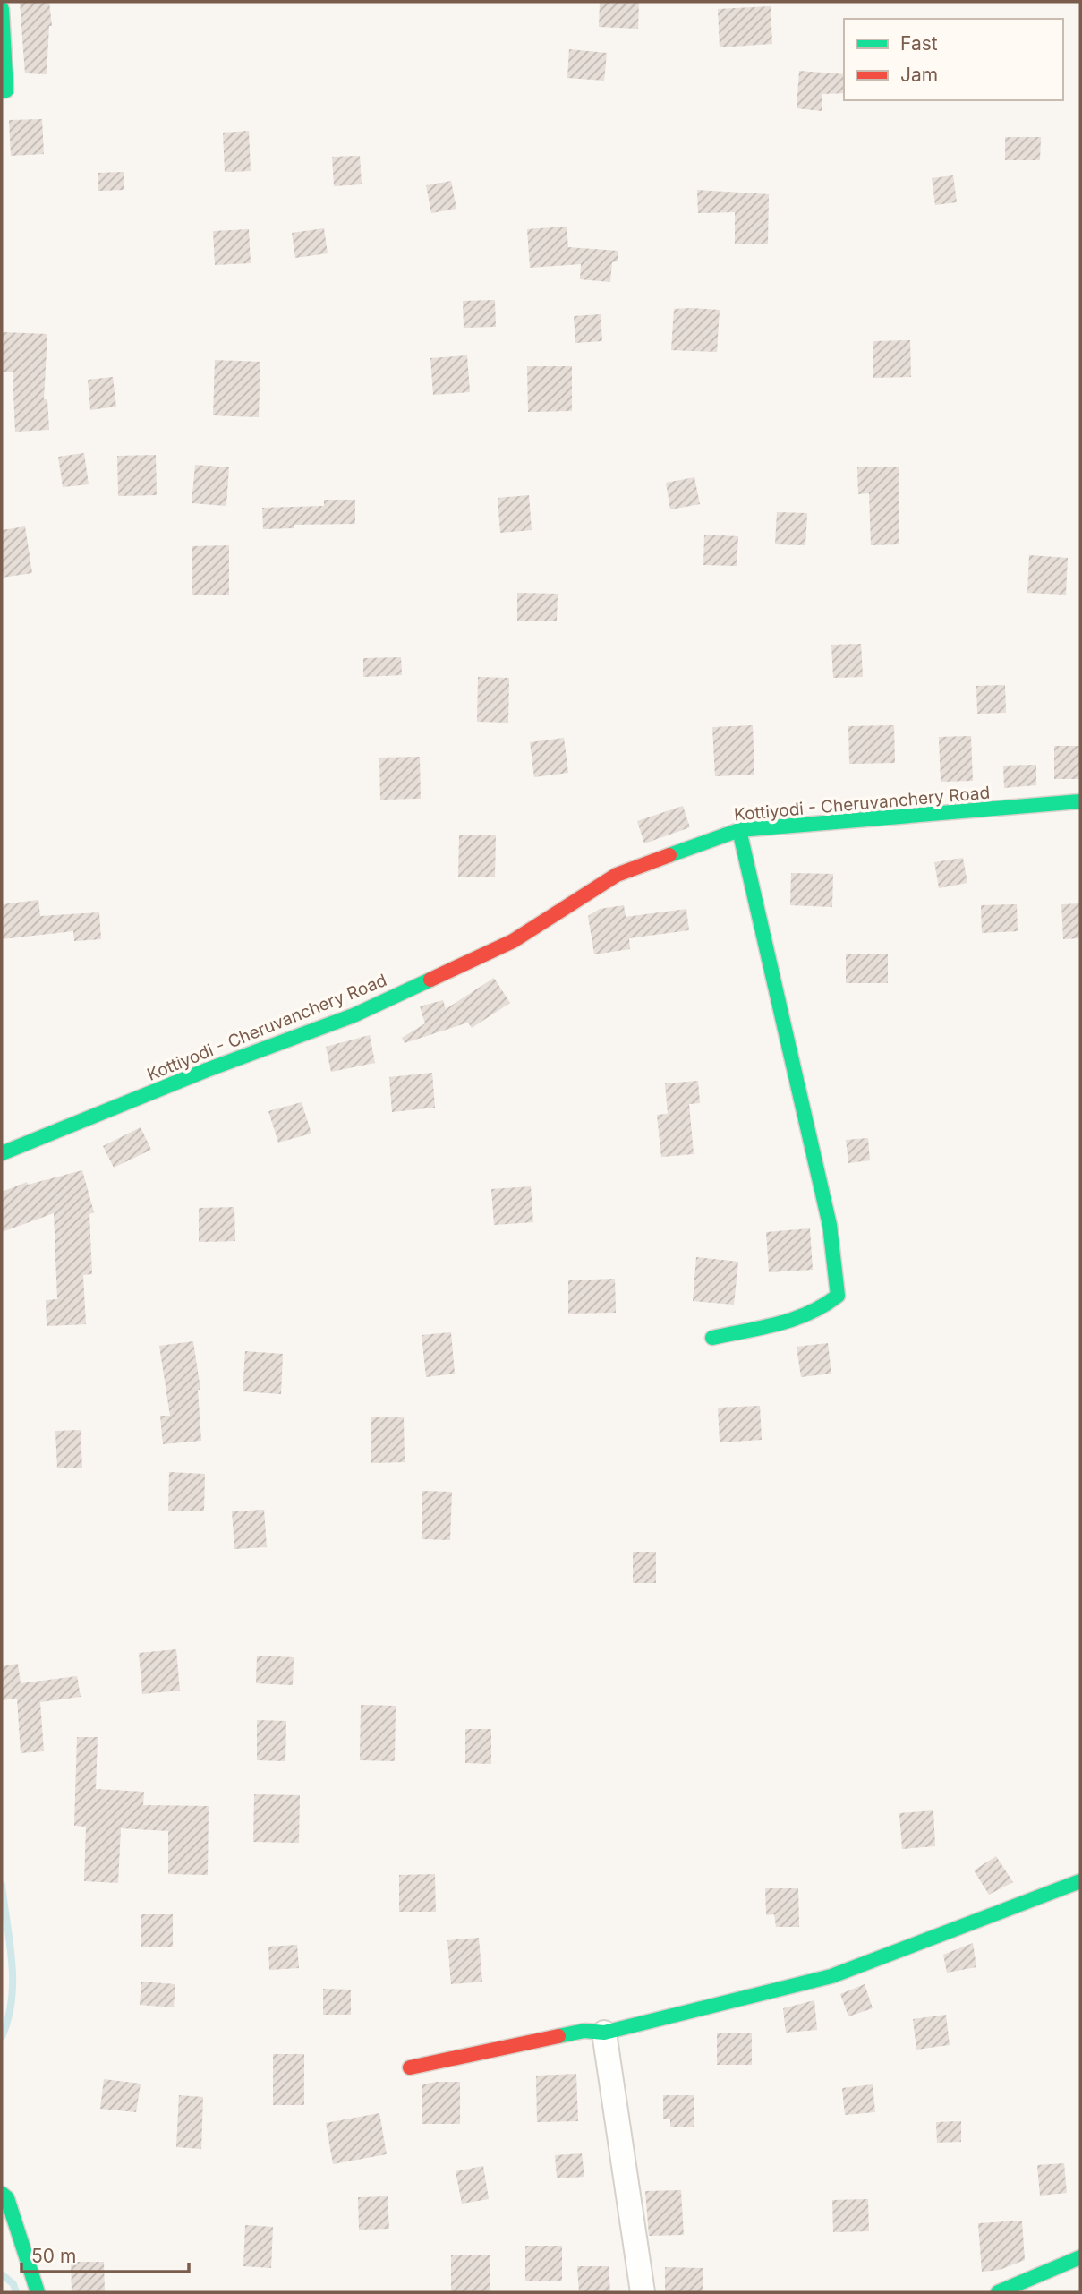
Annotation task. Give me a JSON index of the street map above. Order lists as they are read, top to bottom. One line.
{"streets":{"street":["Kottiyodi - Cheruvanchery Road"]},"legend":["Fast","Jam"],"scale_bar":"50 m"}
